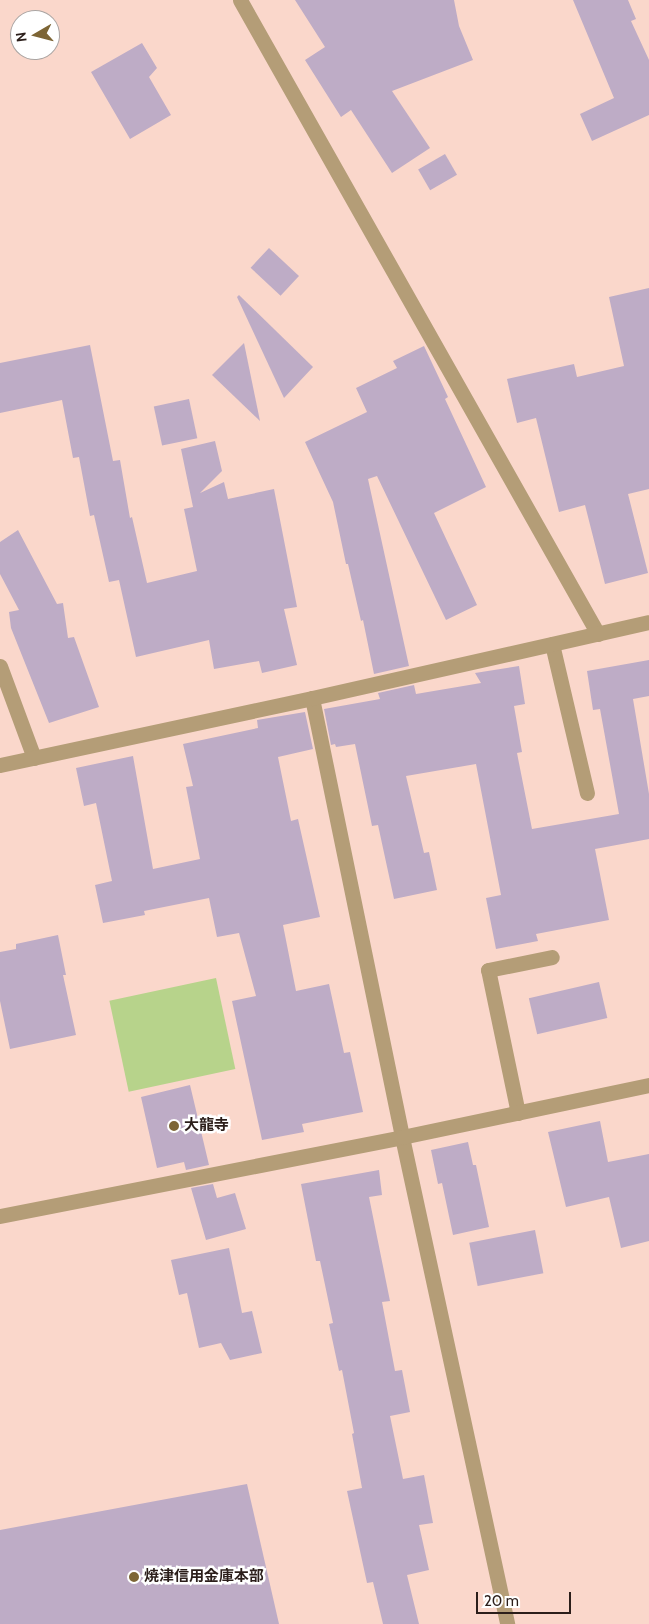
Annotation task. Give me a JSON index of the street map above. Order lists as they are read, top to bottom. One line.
{"places":["大龍寺","焼津信用金庫本部"],"scale_bar":"20 m","north":"left"}
